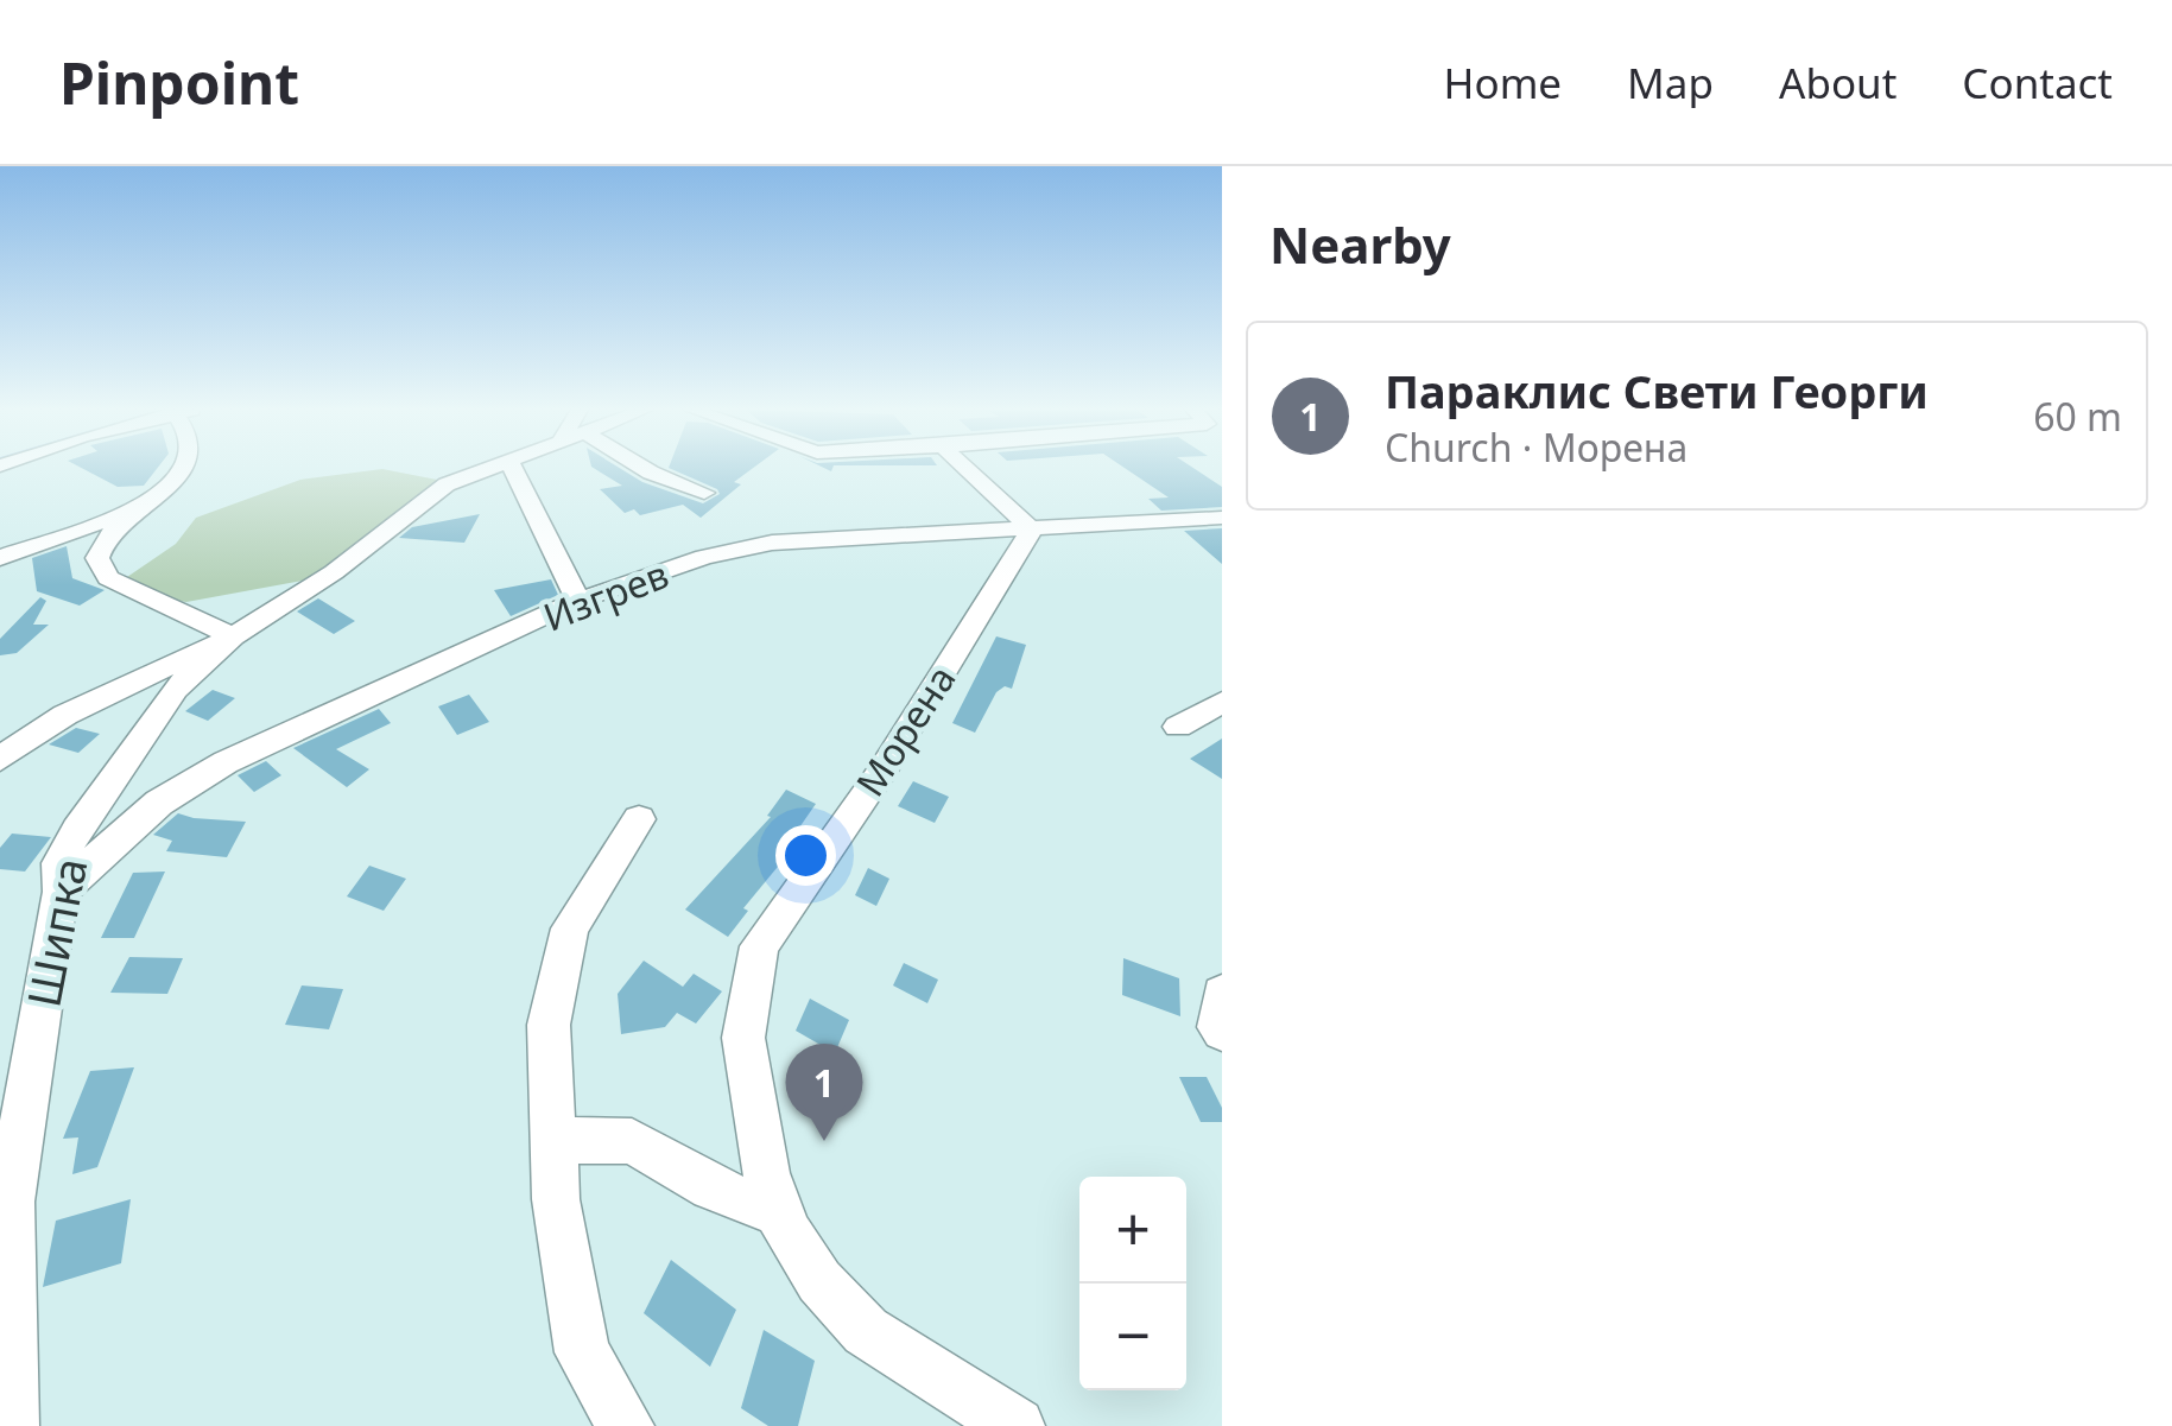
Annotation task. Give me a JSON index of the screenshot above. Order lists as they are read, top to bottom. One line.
{"streets":{"street":["Изгрев","Морена","Шипка"]},"crossings":[["Изгрев","Морена"],["Изгрев","Шипка"]],"page":{"header":"Pinpoint","nav":["Home","Map","About","Contact"],"heading":"Nearby","list":[{"mark":"1","name":"Параклис Свети Георги","note":"Church · Морена","value":"60 m"}],"pins":"1","map_buttons":["+","−"]}}
